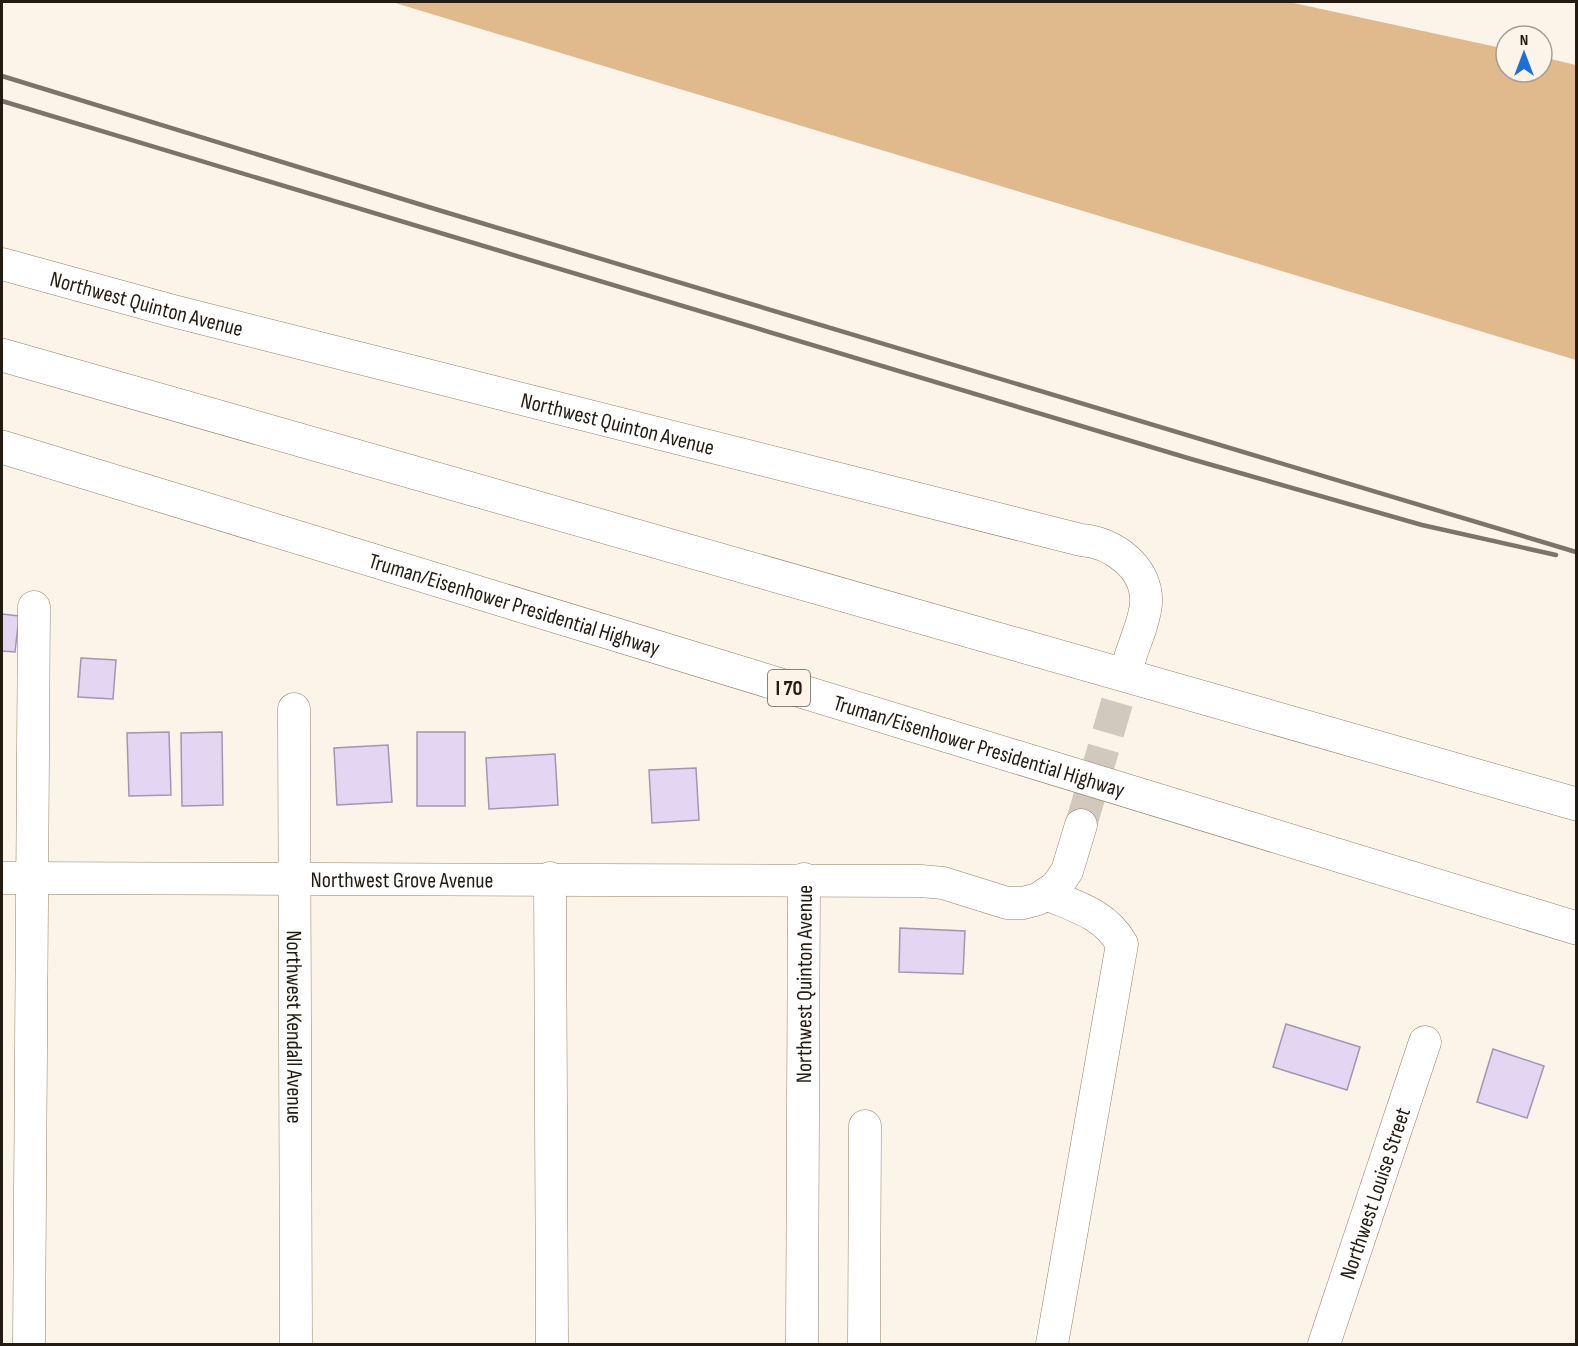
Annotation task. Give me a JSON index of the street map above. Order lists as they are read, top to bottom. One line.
{"streets":{"highway":["Truman/Eisenhower Presidential Highway","I 70"],"street":["Northwest Quinton Avenue","Northwest Grove Avenue","Northwest Kendall Avenue","Northwest Louise Street"]},"crossings":[["Northwest Quinton Avenue","Northwest Grove Avenue"],["Northwest Grove Avenue","Northwest Kendall Avenue"]],"north":"top"}
